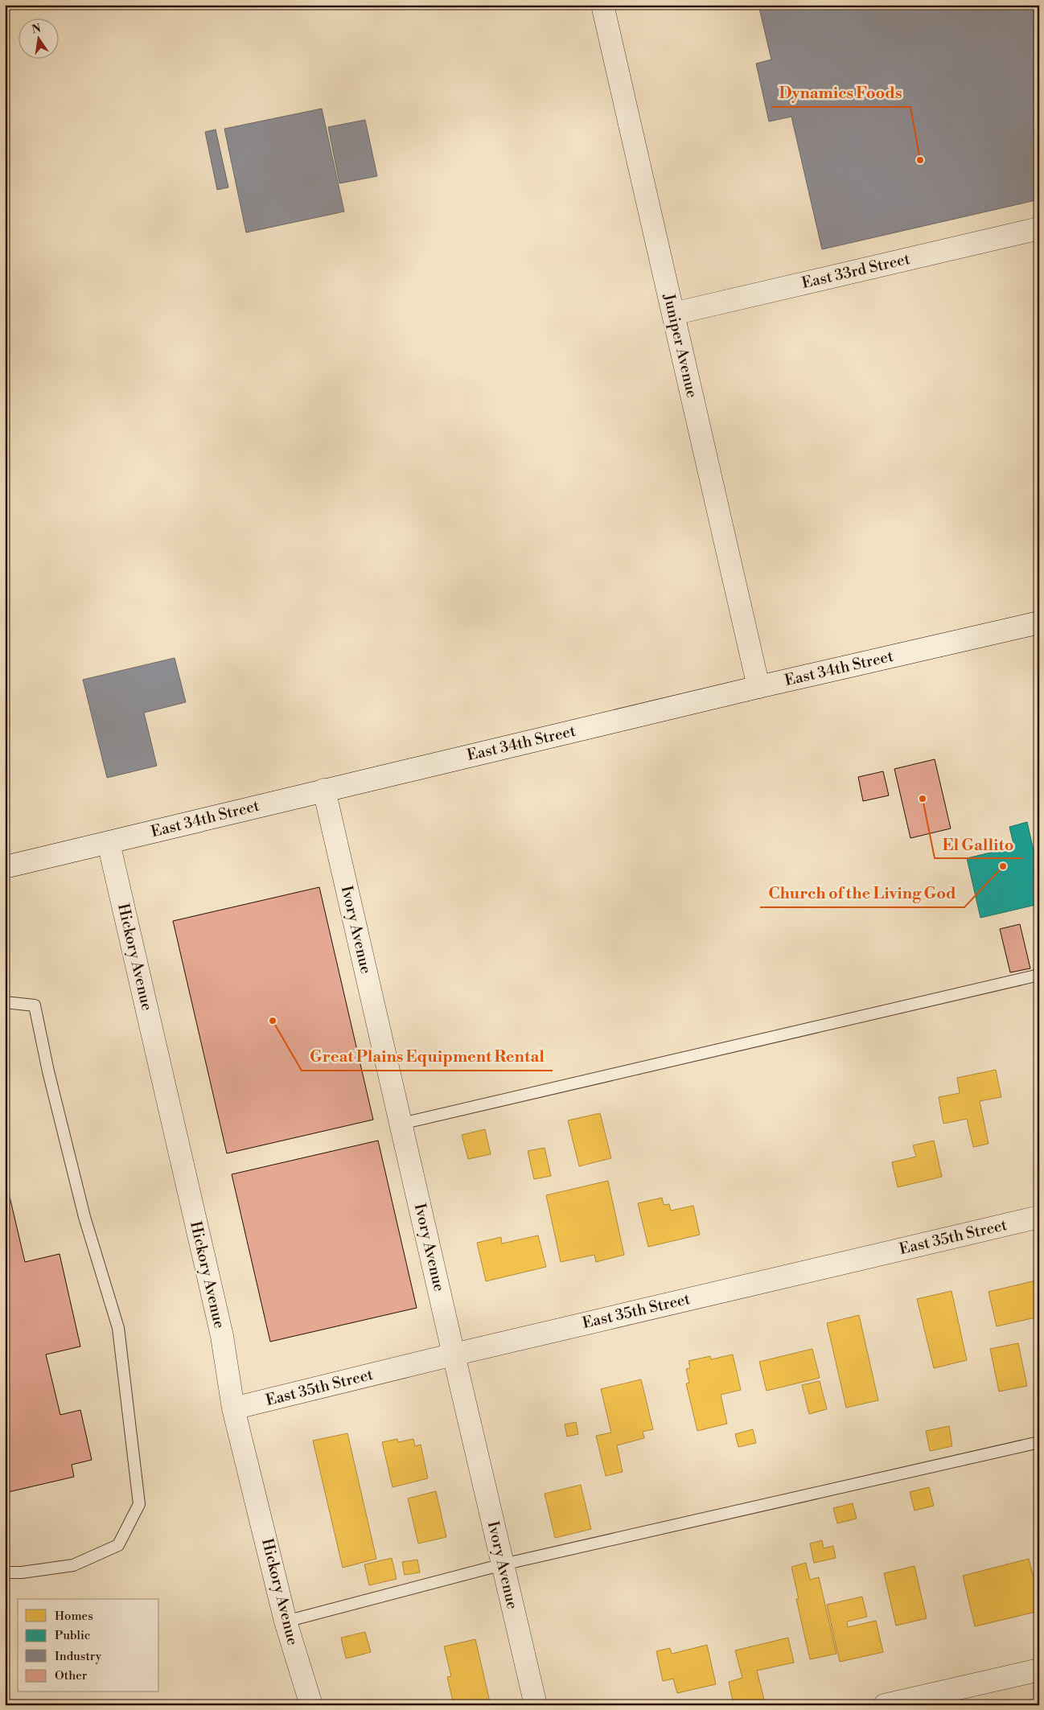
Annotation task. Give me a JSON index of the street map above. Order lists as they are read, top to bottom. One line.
{"streets":{"street":["East 33rd Street","Juniper Avenue","East 34th Street","Ivory Avenue","Hickory Avenue","East 35th Street"]},"crossings":[["East 33rd Street","Juniper Avenue"],["Juniper Avenue","East 34th Street"],["East 34th Street","Ivory Avenue"],["East 34th Street","Hickory Avenue"],["Ivory Avenue","East 35th Street"],["Hickory Avenue","East 35th Street"]],"places":["Dynamics Foods","El Gallito","Church of the Living God","Great Plains Equipment Rental"],"legend":["Homes","Public","Industry","Other"],"north":"top"}
